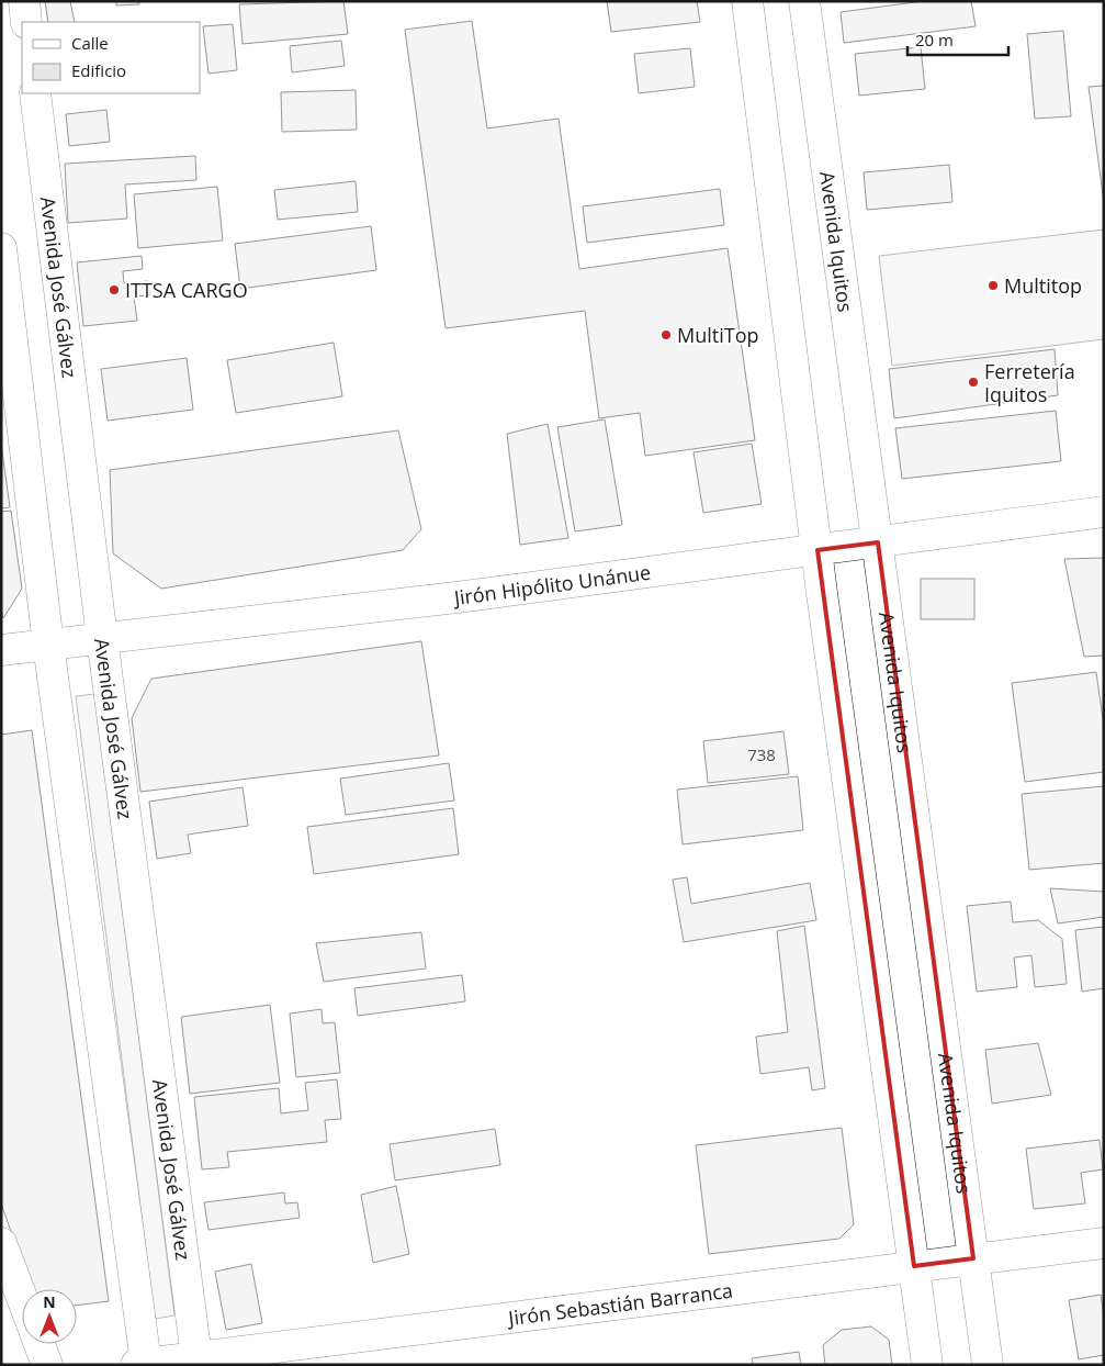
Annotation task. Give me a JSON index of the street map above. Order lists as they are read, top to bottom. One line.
{"streets":{"street":["Avenida Iquitos","Avenida José Gálvez","Jirón Hipólito Unánue","Jirón Sebastián Barranca"]},"crossings":[["Avenida Iquitos","Jirón Hipólito Unánue"],["Avenida Iquitos","Jirón Sebastián Barranca"],["Avenida José Gálvez","Jirón Hipólito Unánue"],["Avenida José Gálvez","Jirón Sebastián Barranca"]],"places":["Multitop","ITTSA CARGO","MultiTop","Ferretería Iquitos"],"house_numbers":["738"],"legend":["Calle","Edificio"],"scale_bar":"20 m","north":"top"}
